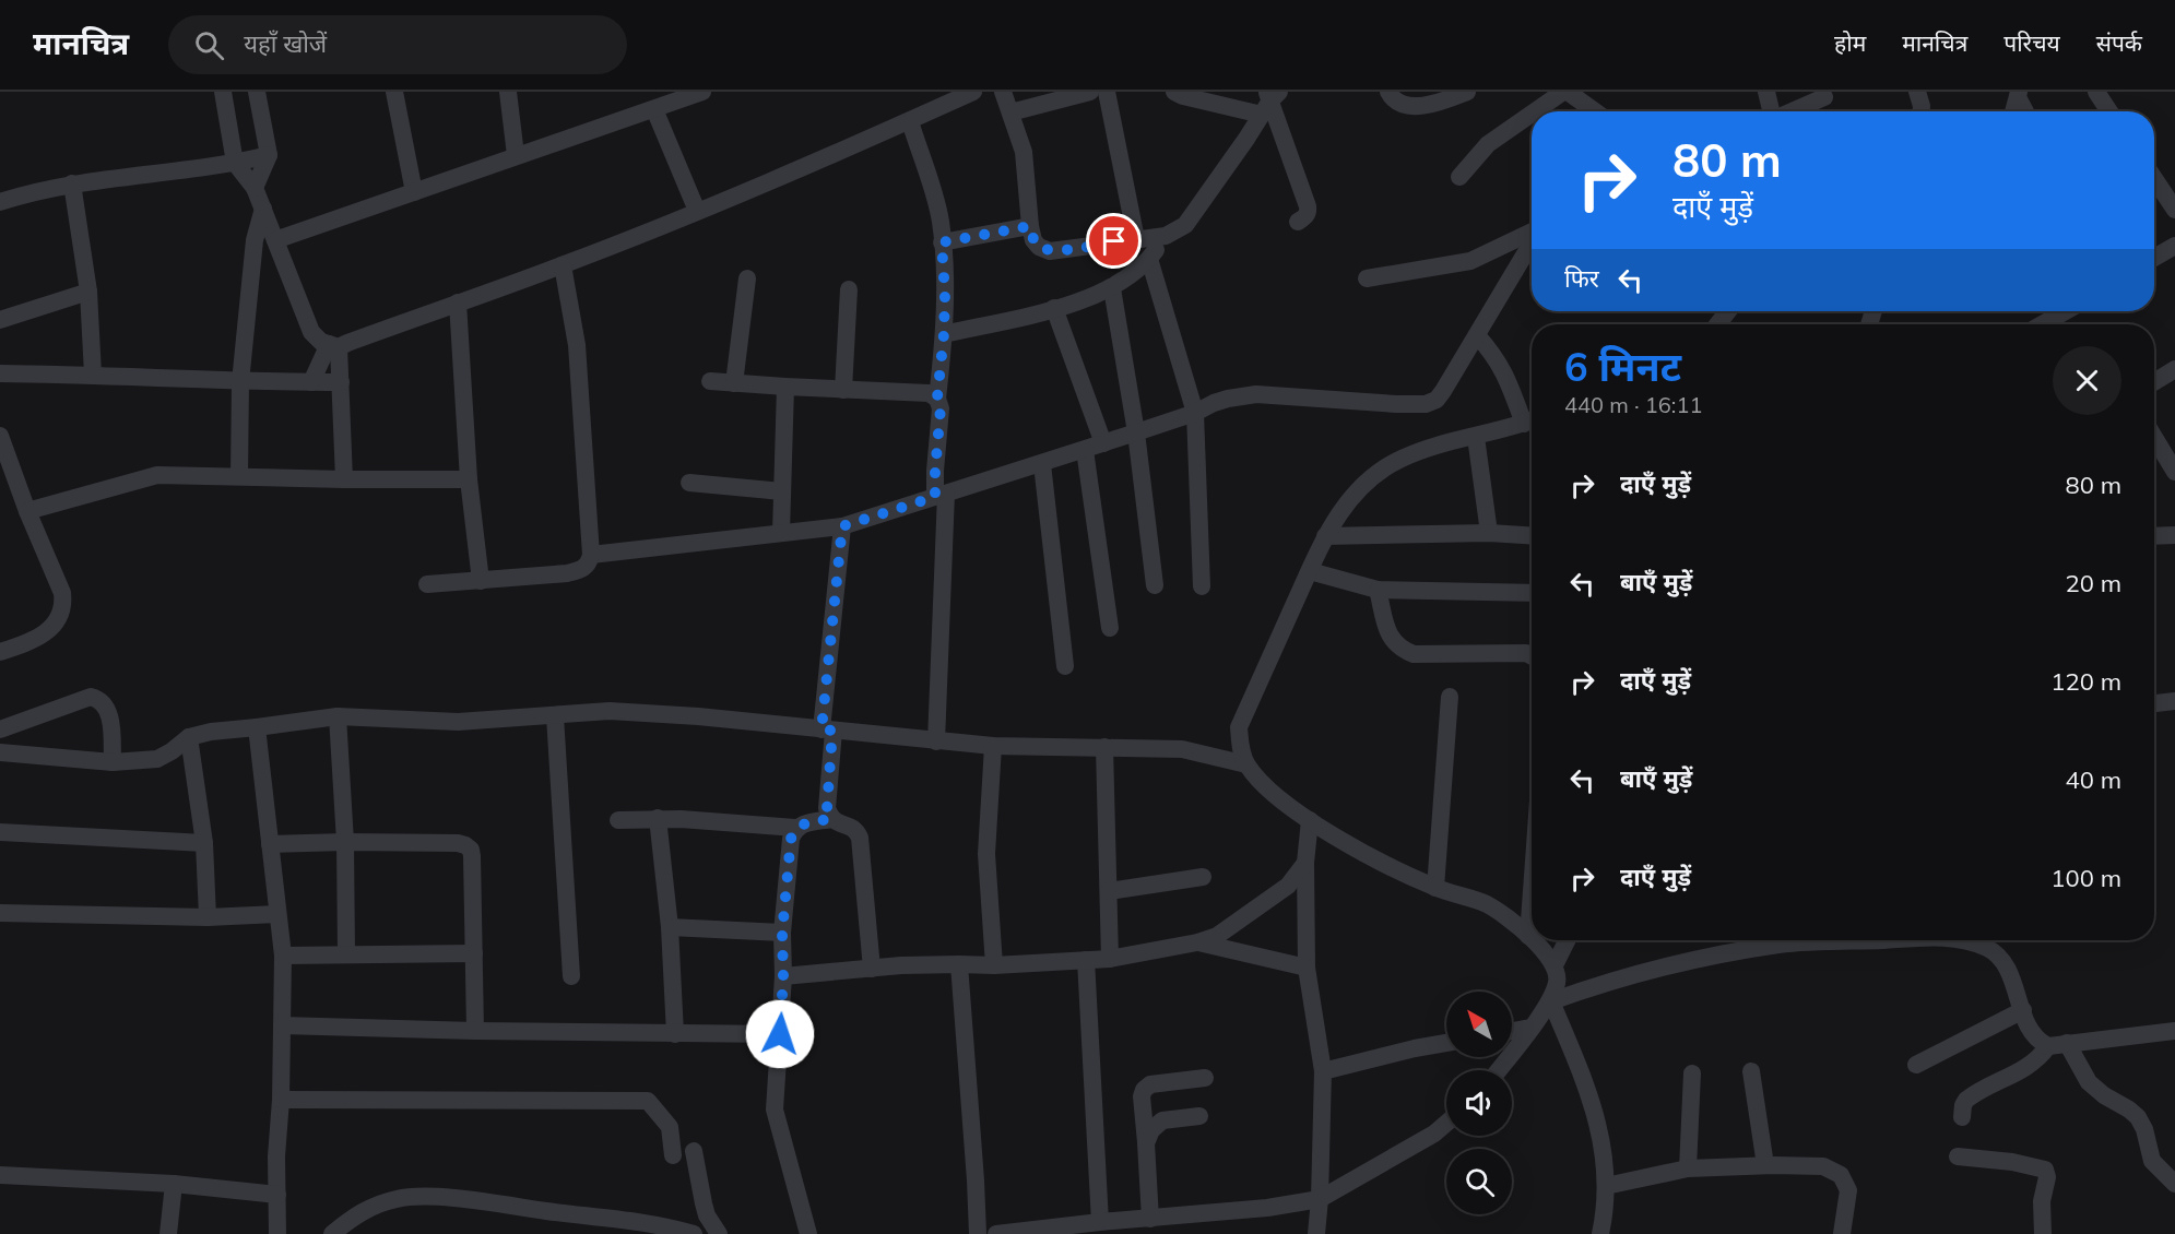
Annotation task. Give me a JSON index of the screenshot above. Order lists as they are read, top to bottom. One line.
{"north":"top left","page":{"header":"मानचित्र","search":"यहाँ खोजें","nav":["होम","मानचित्र","परिचय","संपर्क"],"turn":["80 m","दाएँ मुड़ें"],"then":"फिर","heading":["6 मिनट","440 m · 16:11"],"list":[{"name":"दाएँ मुड़ें","value":"80 m"},{"name":"बाएँ मुड़ें","value":"20 m"},{"name":"दाएँ मुड़ें","value":"120 m"},{"name":"बाएँ मुड़ें","value":"40 m"},{"name":"दाएँ मुड़ें","value":"100 m"}]}}
